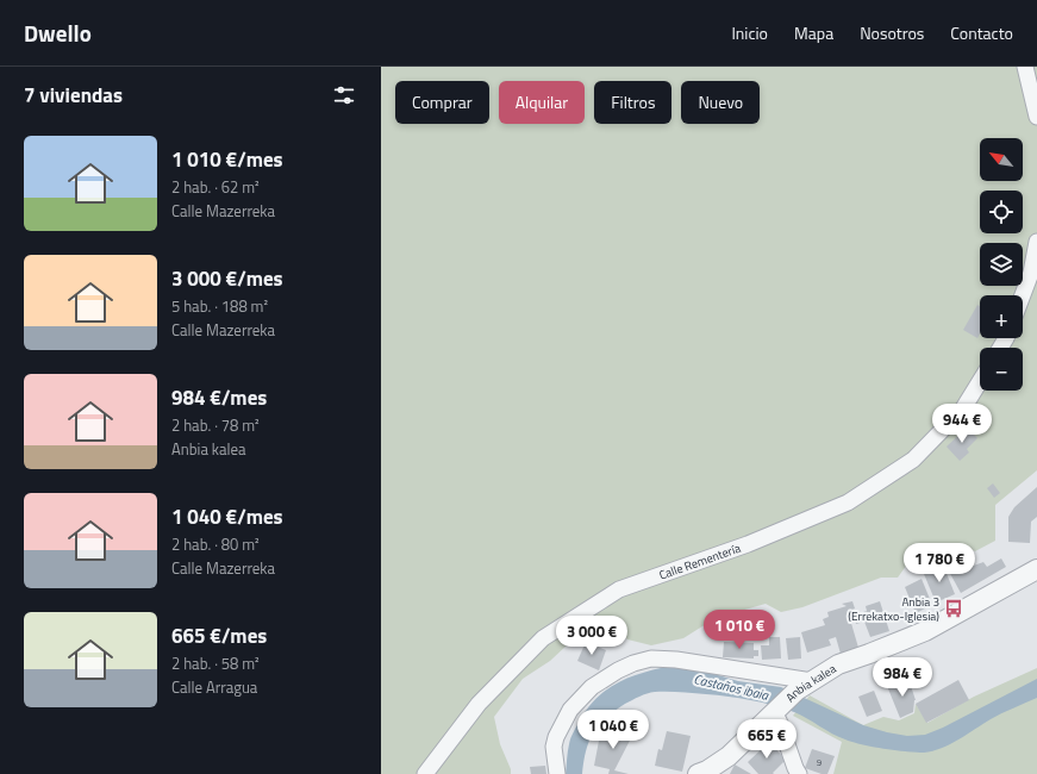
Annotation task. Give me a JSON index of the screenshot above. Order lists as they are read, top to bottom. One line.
{"streets":{"street":["Calle Rementería","Anbia kalea"]},"water":["Castaños ibaia"],"places":{"bus stop":["Anbia 3 (Errekatxo-Iglesia)"]},"house_numbers":["9"],"north":"top left","page":{"header":"Dwello","nav":["Inicio","Mapa","Nosotros","Contacto"],"heading":"7 viviendas","chip":["Comprar","Alquilar","Filtros","Nuevo"],"list":[{"name":"1 010 €/mes","note":"2 hab. · 62 m² · Calle Mazerreka"},{"name":"3 000 €/mes","note":"5 hab. · 188 m² · Calle Mazerreka"},{"name":"984 €/mes","note":"2 hab. · 78 m² · Anbia kalea"},{"name":"1 040 €/mes","note":"2 hab. · 80 m² · Calle Mazerreka"},{"name":"665 €/mes","note":"2 hab. · 58 m² · Calle Arragua"}],"map_buttons":["+","−"],"price":["944 €","1 780 €","1 010 €","3 000 €","984 €","1 040 €","665 €"]}}
